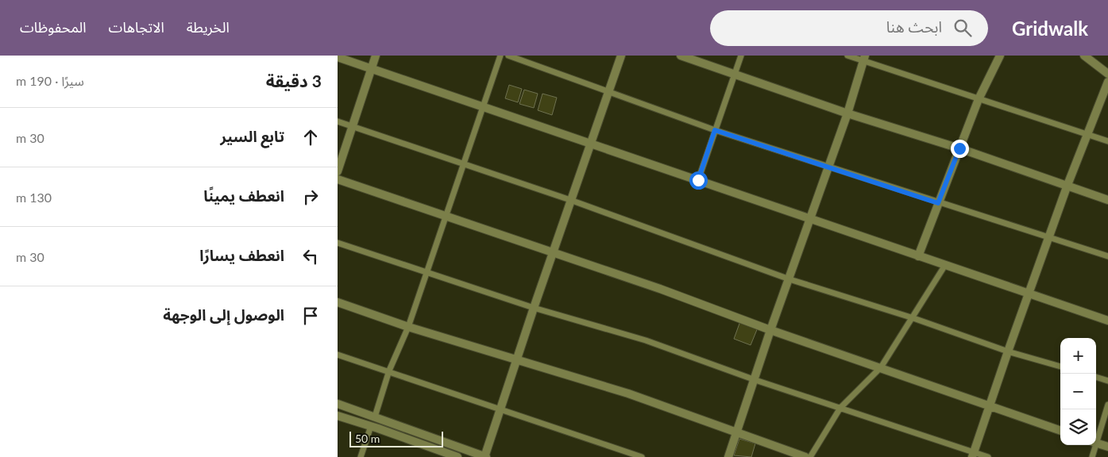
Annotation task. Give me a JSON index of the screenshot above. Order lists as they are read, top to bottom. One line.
{"scale_bar":"50 m","page":{"header":"Gridwalk","search":"ابحث هنا","nav":["الخريطة","الاتجاهات","المحفوظات"],"heading":["3 دقيقة","سيرًا · 190 m"],"list":[["تابع السير","30 m"],["انعطف يمينًا","130 m"],["انعطف يسارًا","30 m"],"الوصول إلى الوجهة"],"map_buttons":["+","−"],"scale":"50 m"}}
